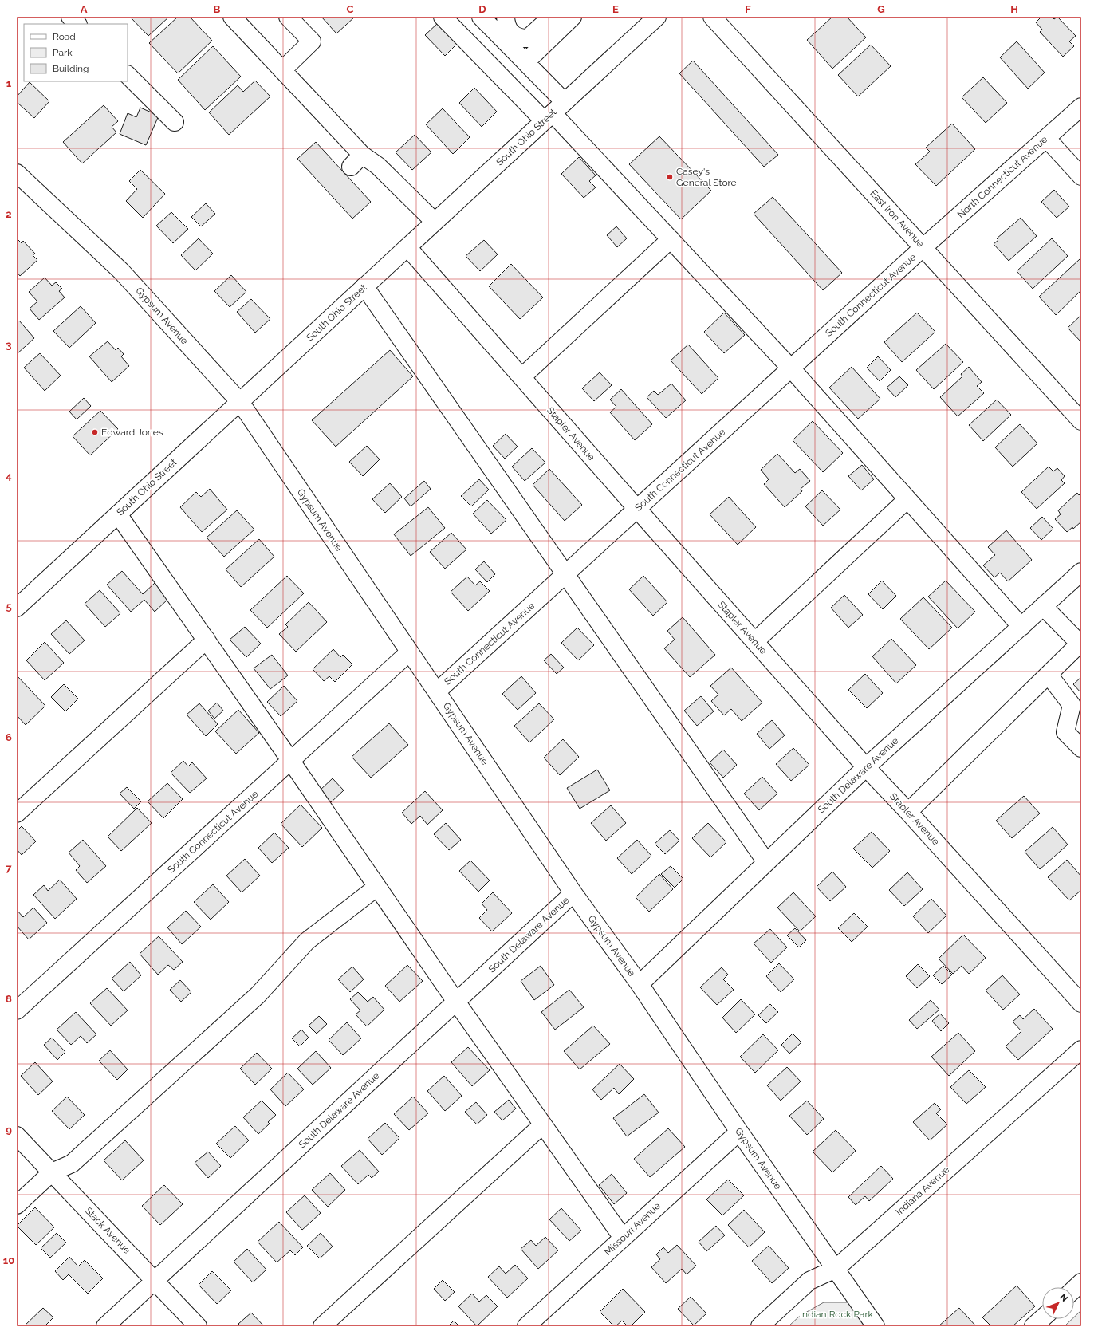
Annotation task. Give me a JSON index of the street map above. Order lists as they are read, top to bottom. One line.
{"streets":{"street":["South Ohio Street","North Connecticut Avenue","East Iron Avenue","South Connecticut Avenue","Gypsum Avenue","Stapler Avenue","South Delaware Avenue","Indiana Avenue","Missouri Avenue","Stack Avenue"]},"crossings":[["South Ohio Street","Gypsum Avenue"],["South Ohio Street","Stapler Avenue"],["North Connecticut Avenue","East Iron Avenue"],["North Connecticut Avenue","South Connecticut Avenue"],["East Iron Avenue","South Connecticut Avenue"],["South Connecticut Avenue","Gypsum Avenue"],["South Connecticut Avenue","Stapler Avenue"],["Gypsum Avenue","South Delaware Avenue"],["Gypsum Avenue","Indiana Avenue"],["Gypsum Avenue","Missouri Avenue"],["Stapler Avenue","South Delaware Avenue"],["South Delaware Avenue","Stack Avenue"]],"parks":["Indian Rock Park"],"places":["Casey's General Store","Edward Jones"],"legend":["Road","Park","Building"],"north":"top right","grid":{"columns":["A","B","C","D","E","F","G","H"],"rows":["1","2","3","4","5","6","7","8","9","10"]}}
